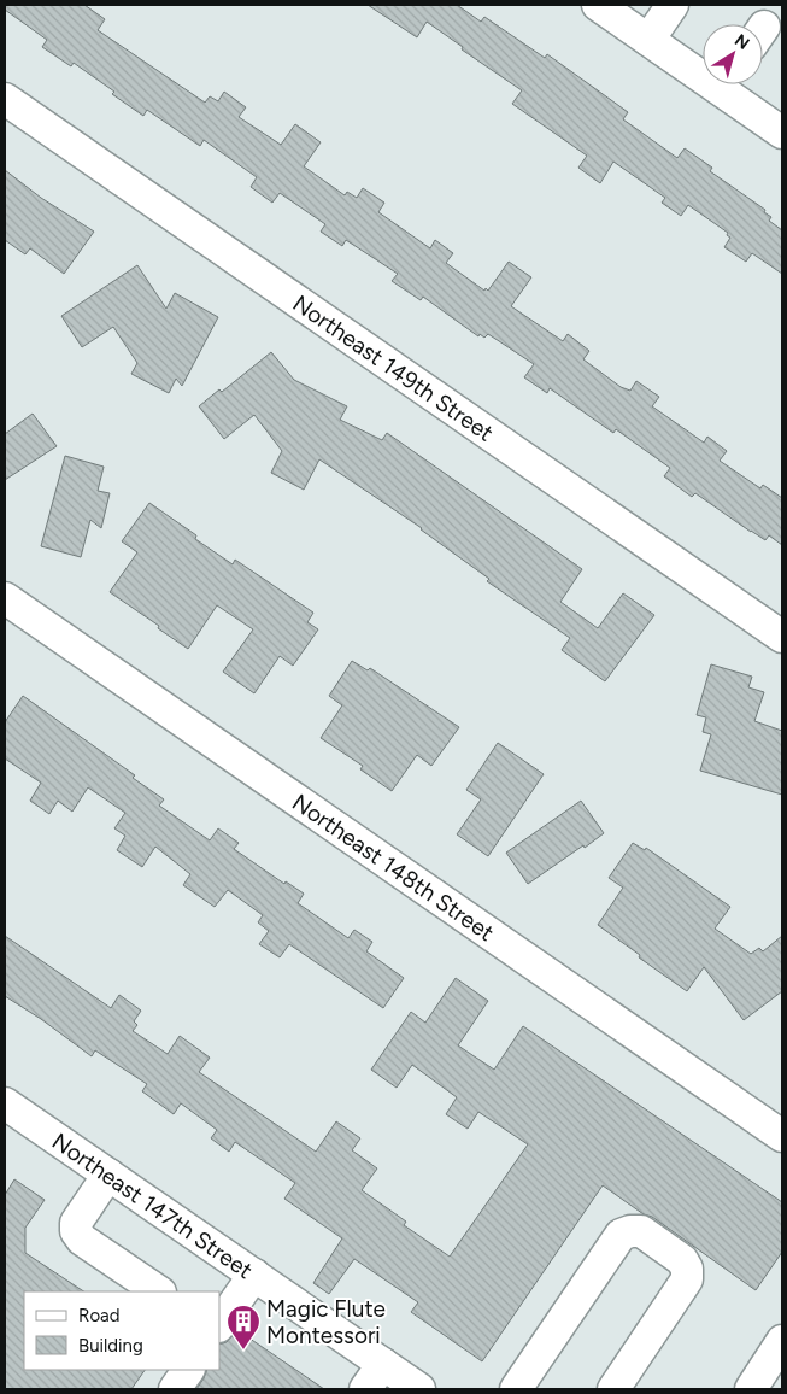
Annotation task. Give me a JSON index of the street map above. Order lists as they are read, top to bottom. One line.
{"streets":{"street":["Northeast 149th Street","Northeast 148th Street","Northeast 147th Street"]},"places":{"building":["Magic Flute Montessori"]},"legend":["Road","Building"],"north":"top right"}
